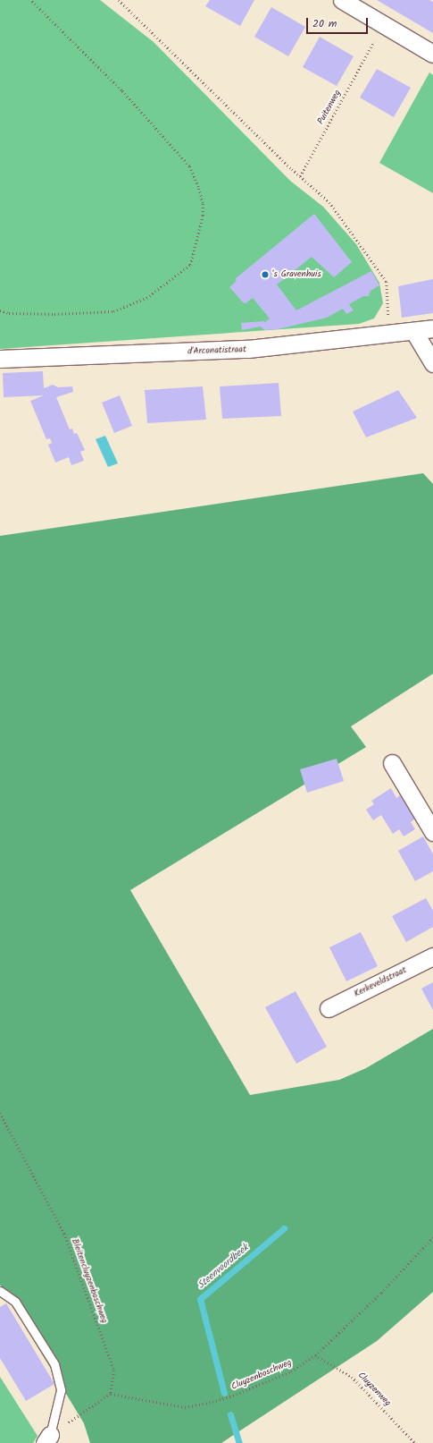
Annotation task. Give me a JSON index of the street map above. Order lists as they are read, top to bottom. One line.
{"streets":{"street":["d'Arconatistraat","Kerkeveldstraat"],"path":["Puitenweg","Bleitencluyzenboschweg","Cluyzenboschweg","Cluyzenweg"]},"crossings":[["Bleitencluyzenboschweg","Cluyzenboschweg"],["Cluyzenboschweg","Cluyzenweg"]],"water":["Steenvoordbeek"],"places":["'s Gravenhuis"],"scale_bar":"20 m"}
